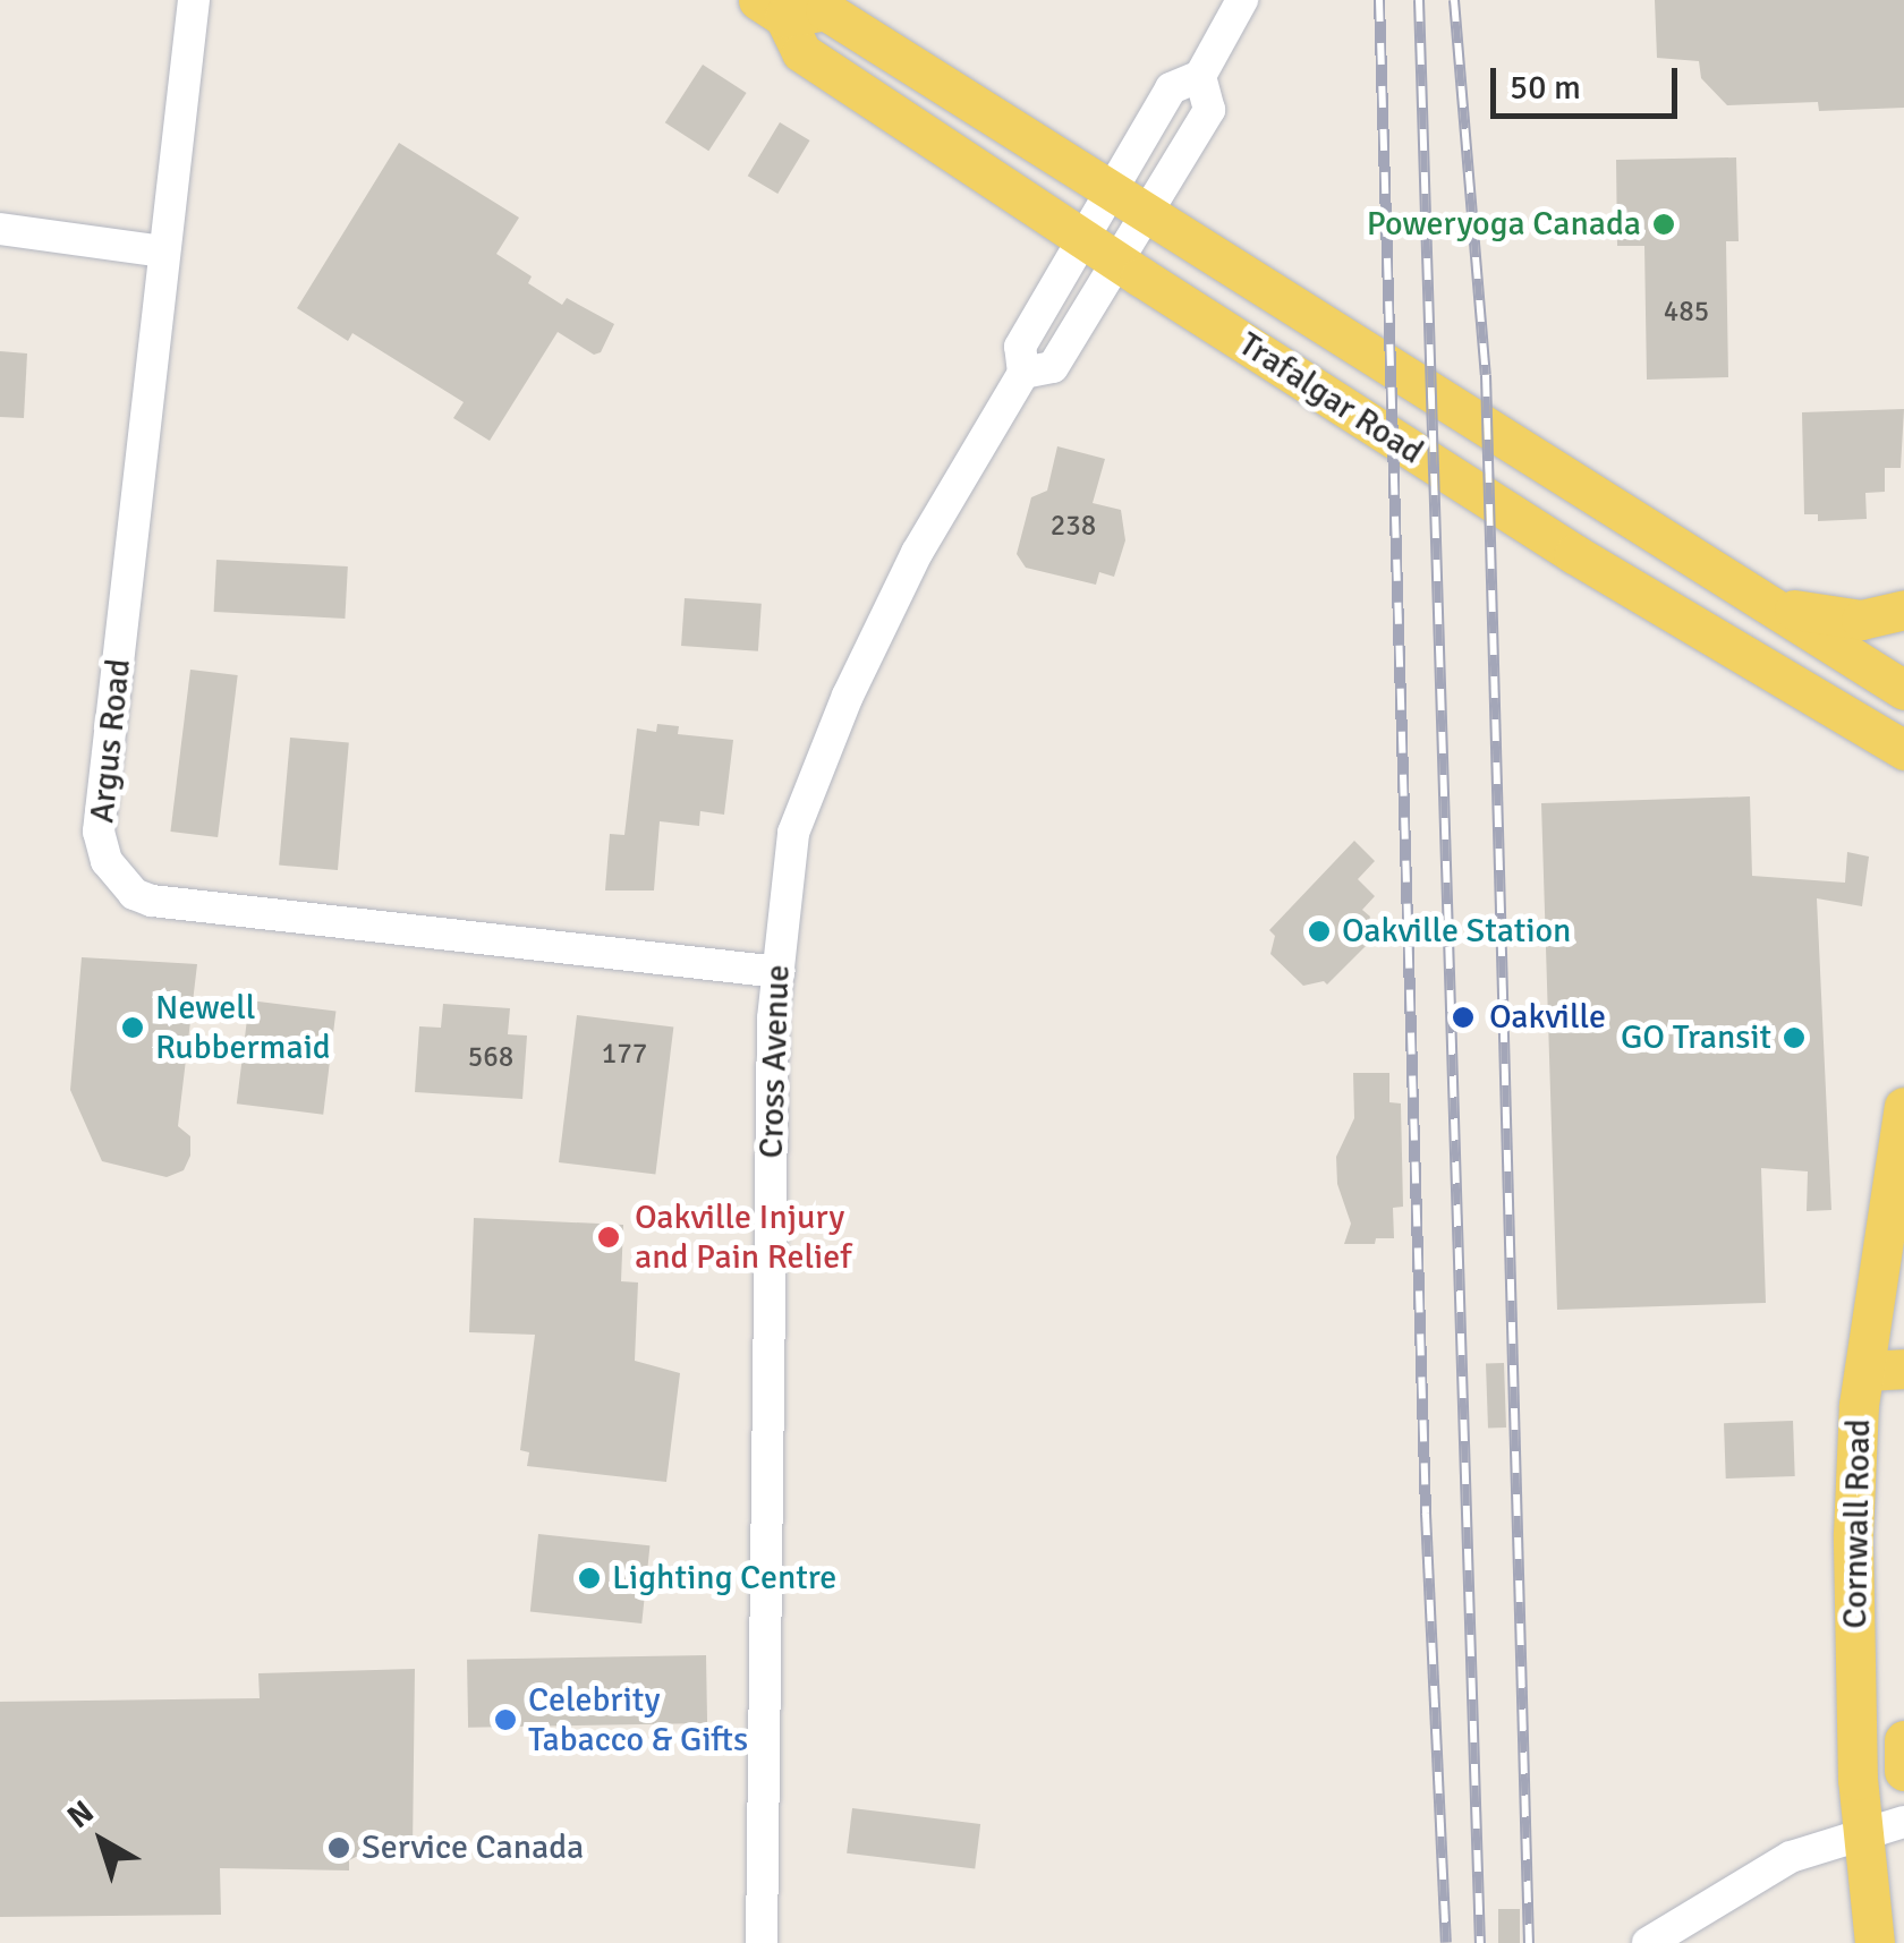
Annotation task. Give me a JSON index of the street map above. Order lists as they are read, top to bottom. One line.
{"streets":{"main road":["Trafalgar Road","Cornwall Road"],"street":["Argus Road","Cross Avenue"]},"crossings":[["Trafalgar Road","Cross Avenue"],["Argus Road","Cross Avenue"]],"places":["Poweryoga Canada","Oakville Station","Oakville","Newell Rubbermaid","GO Transit","Oakville Injury and Pain Relief","Lighting Centre","Celebrity Tabacco & Gifts","Service Canada"],"house_numbers":["485","238","177","568"],"scale_bar":"50 m","north":"top left"}
